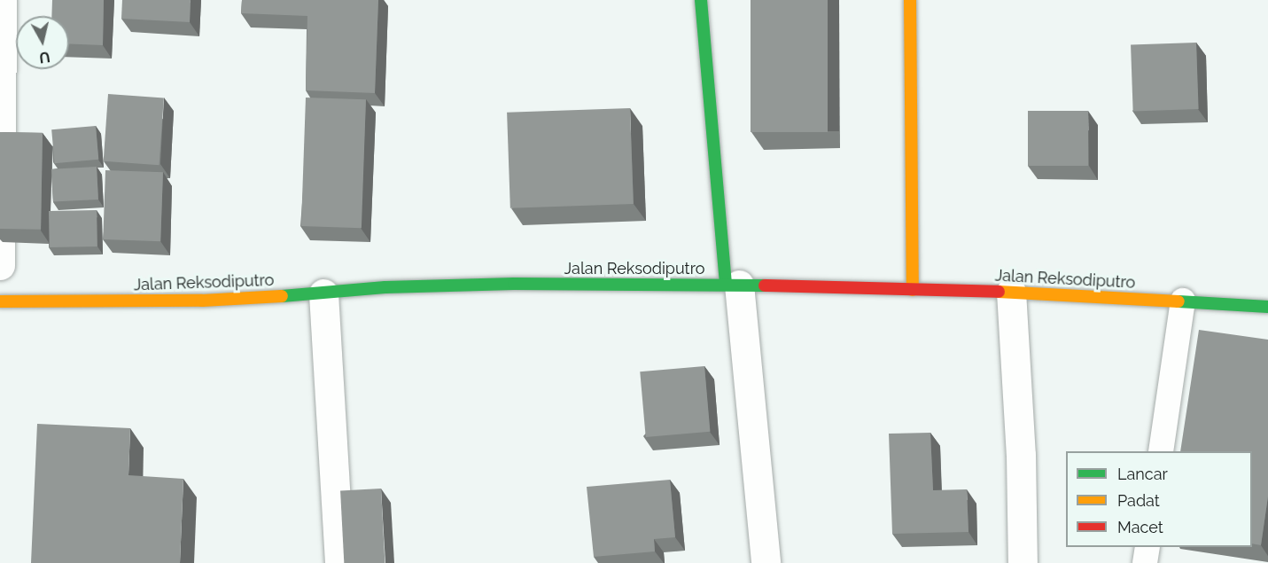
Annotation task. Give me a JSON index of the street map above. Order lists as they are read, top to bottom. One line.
{"streets":{"main road":["Jalan Reksodiputro"]},"legend":["Lancar","Padat","Macet"],"north":"bottom"}
